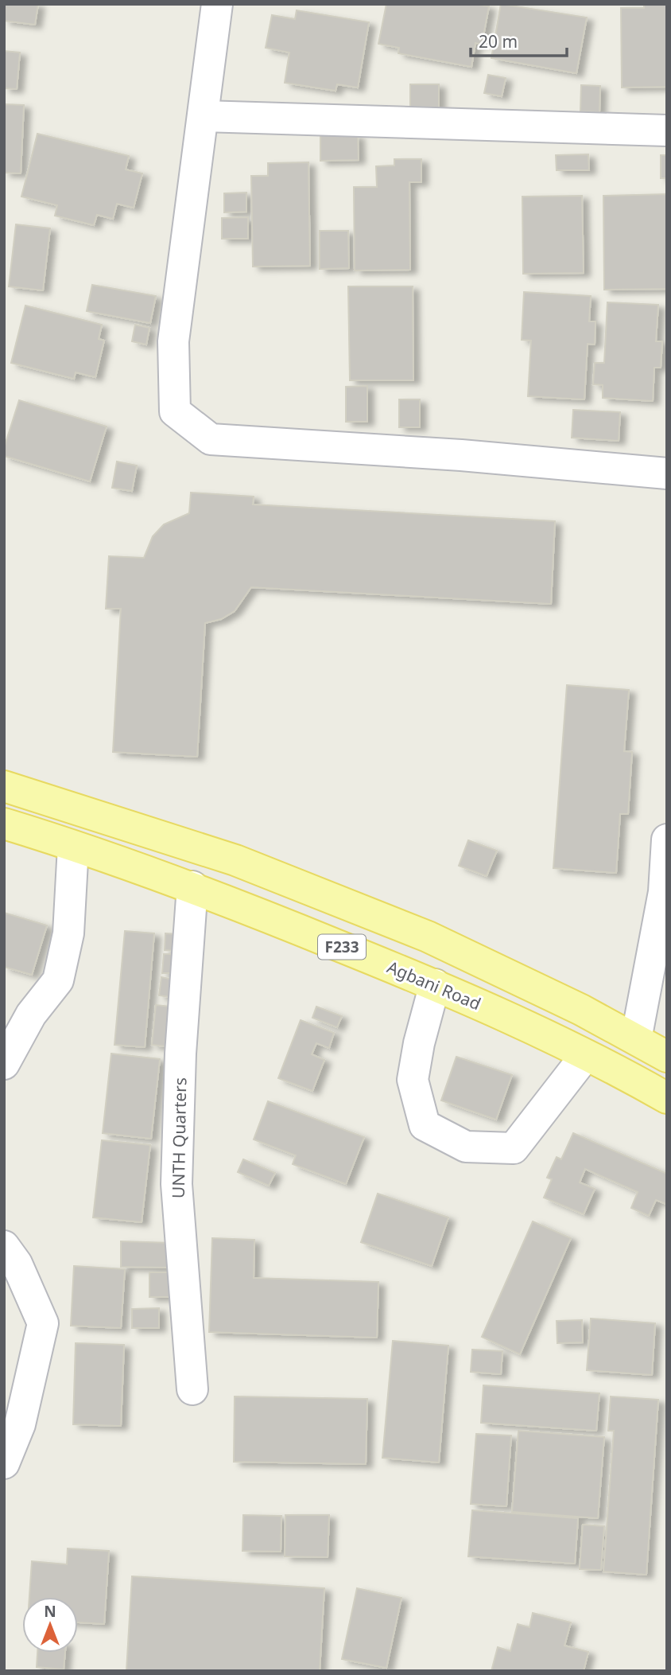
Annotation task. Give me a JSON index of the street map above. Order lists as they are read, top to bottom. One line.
{"streets":{"main road":["F233","Agbani Road"],"street":["UNTH Quarters"]},"crossings":[["Agbani Road","UNTH Quarters"]],"scale_bar":"20 m","north":"top"}
